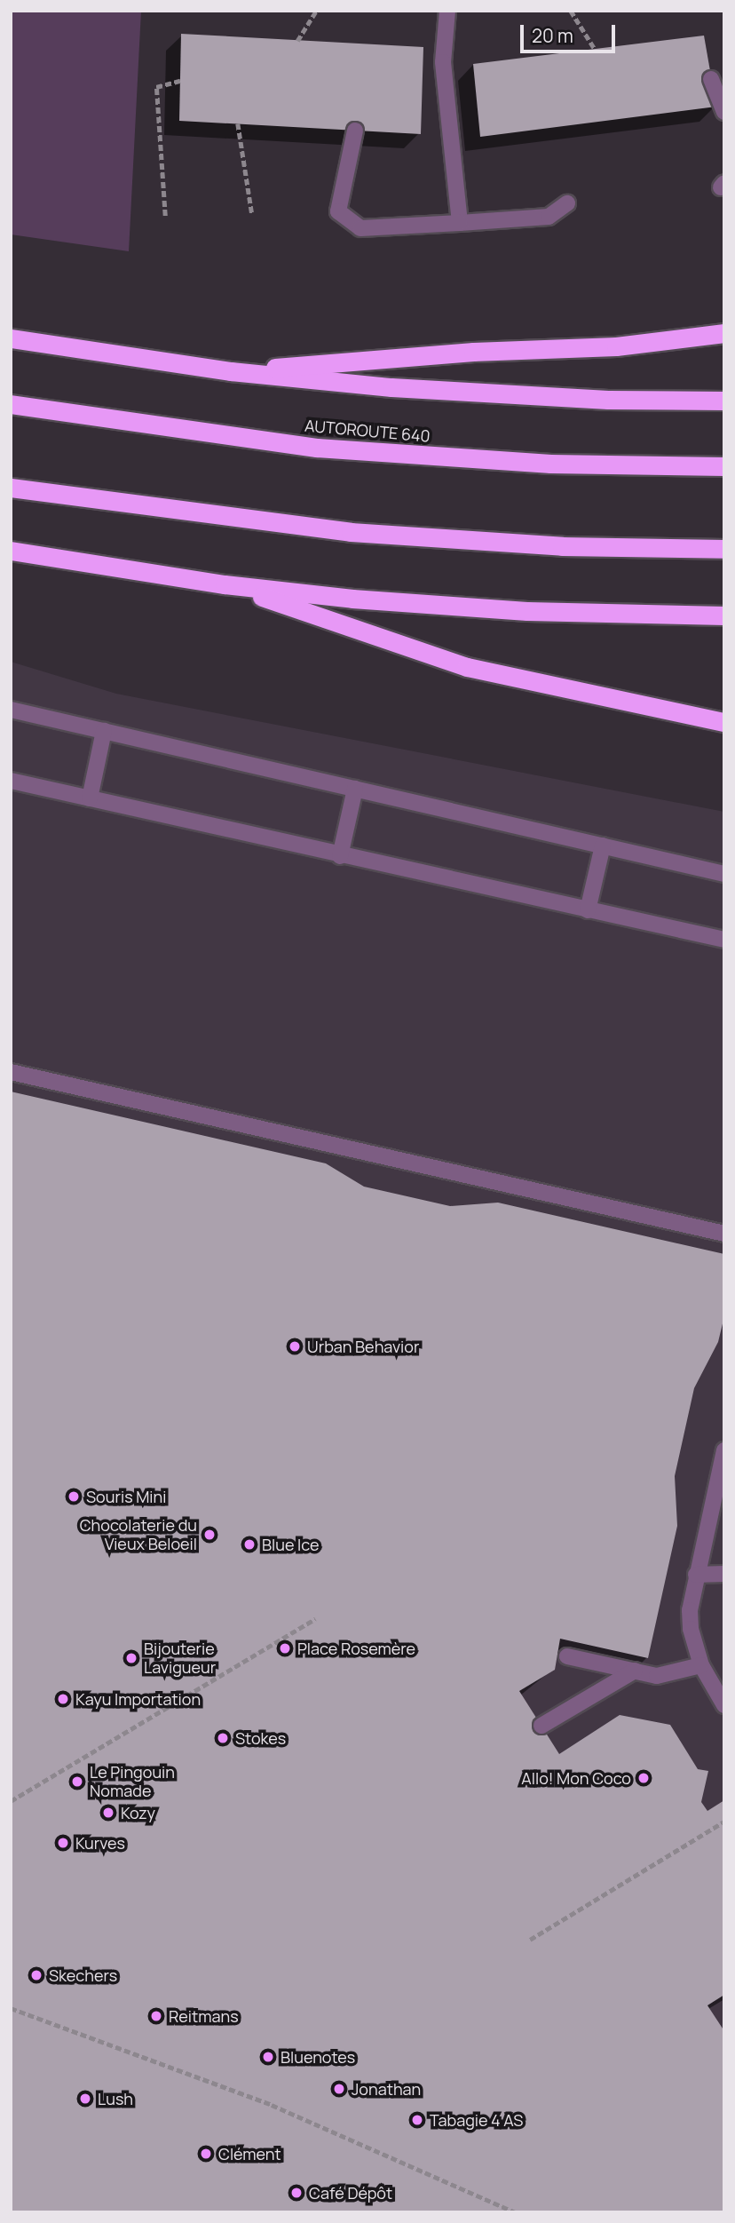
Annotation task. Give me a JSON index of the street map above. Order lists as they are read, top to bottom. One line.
{"streets":{"highway":["AUTOROUTE 640"]},"places":["Urban Behavior","Souris Mini","Chocolaterie du Vieux Beloeil","Blue Ice","Place Rosemère","Bijouterie Lavigueur","Kayu Importation","Stokes","Allo! Mon Coco","Le Pingouin Nomade","Kozy","Kurves","Skechers","Reitmans","Bluenotes","Jonathan","Lush","Tabagie 4 AS","Clément","Café Dépôt"],"scale_bar":"20 m"}
